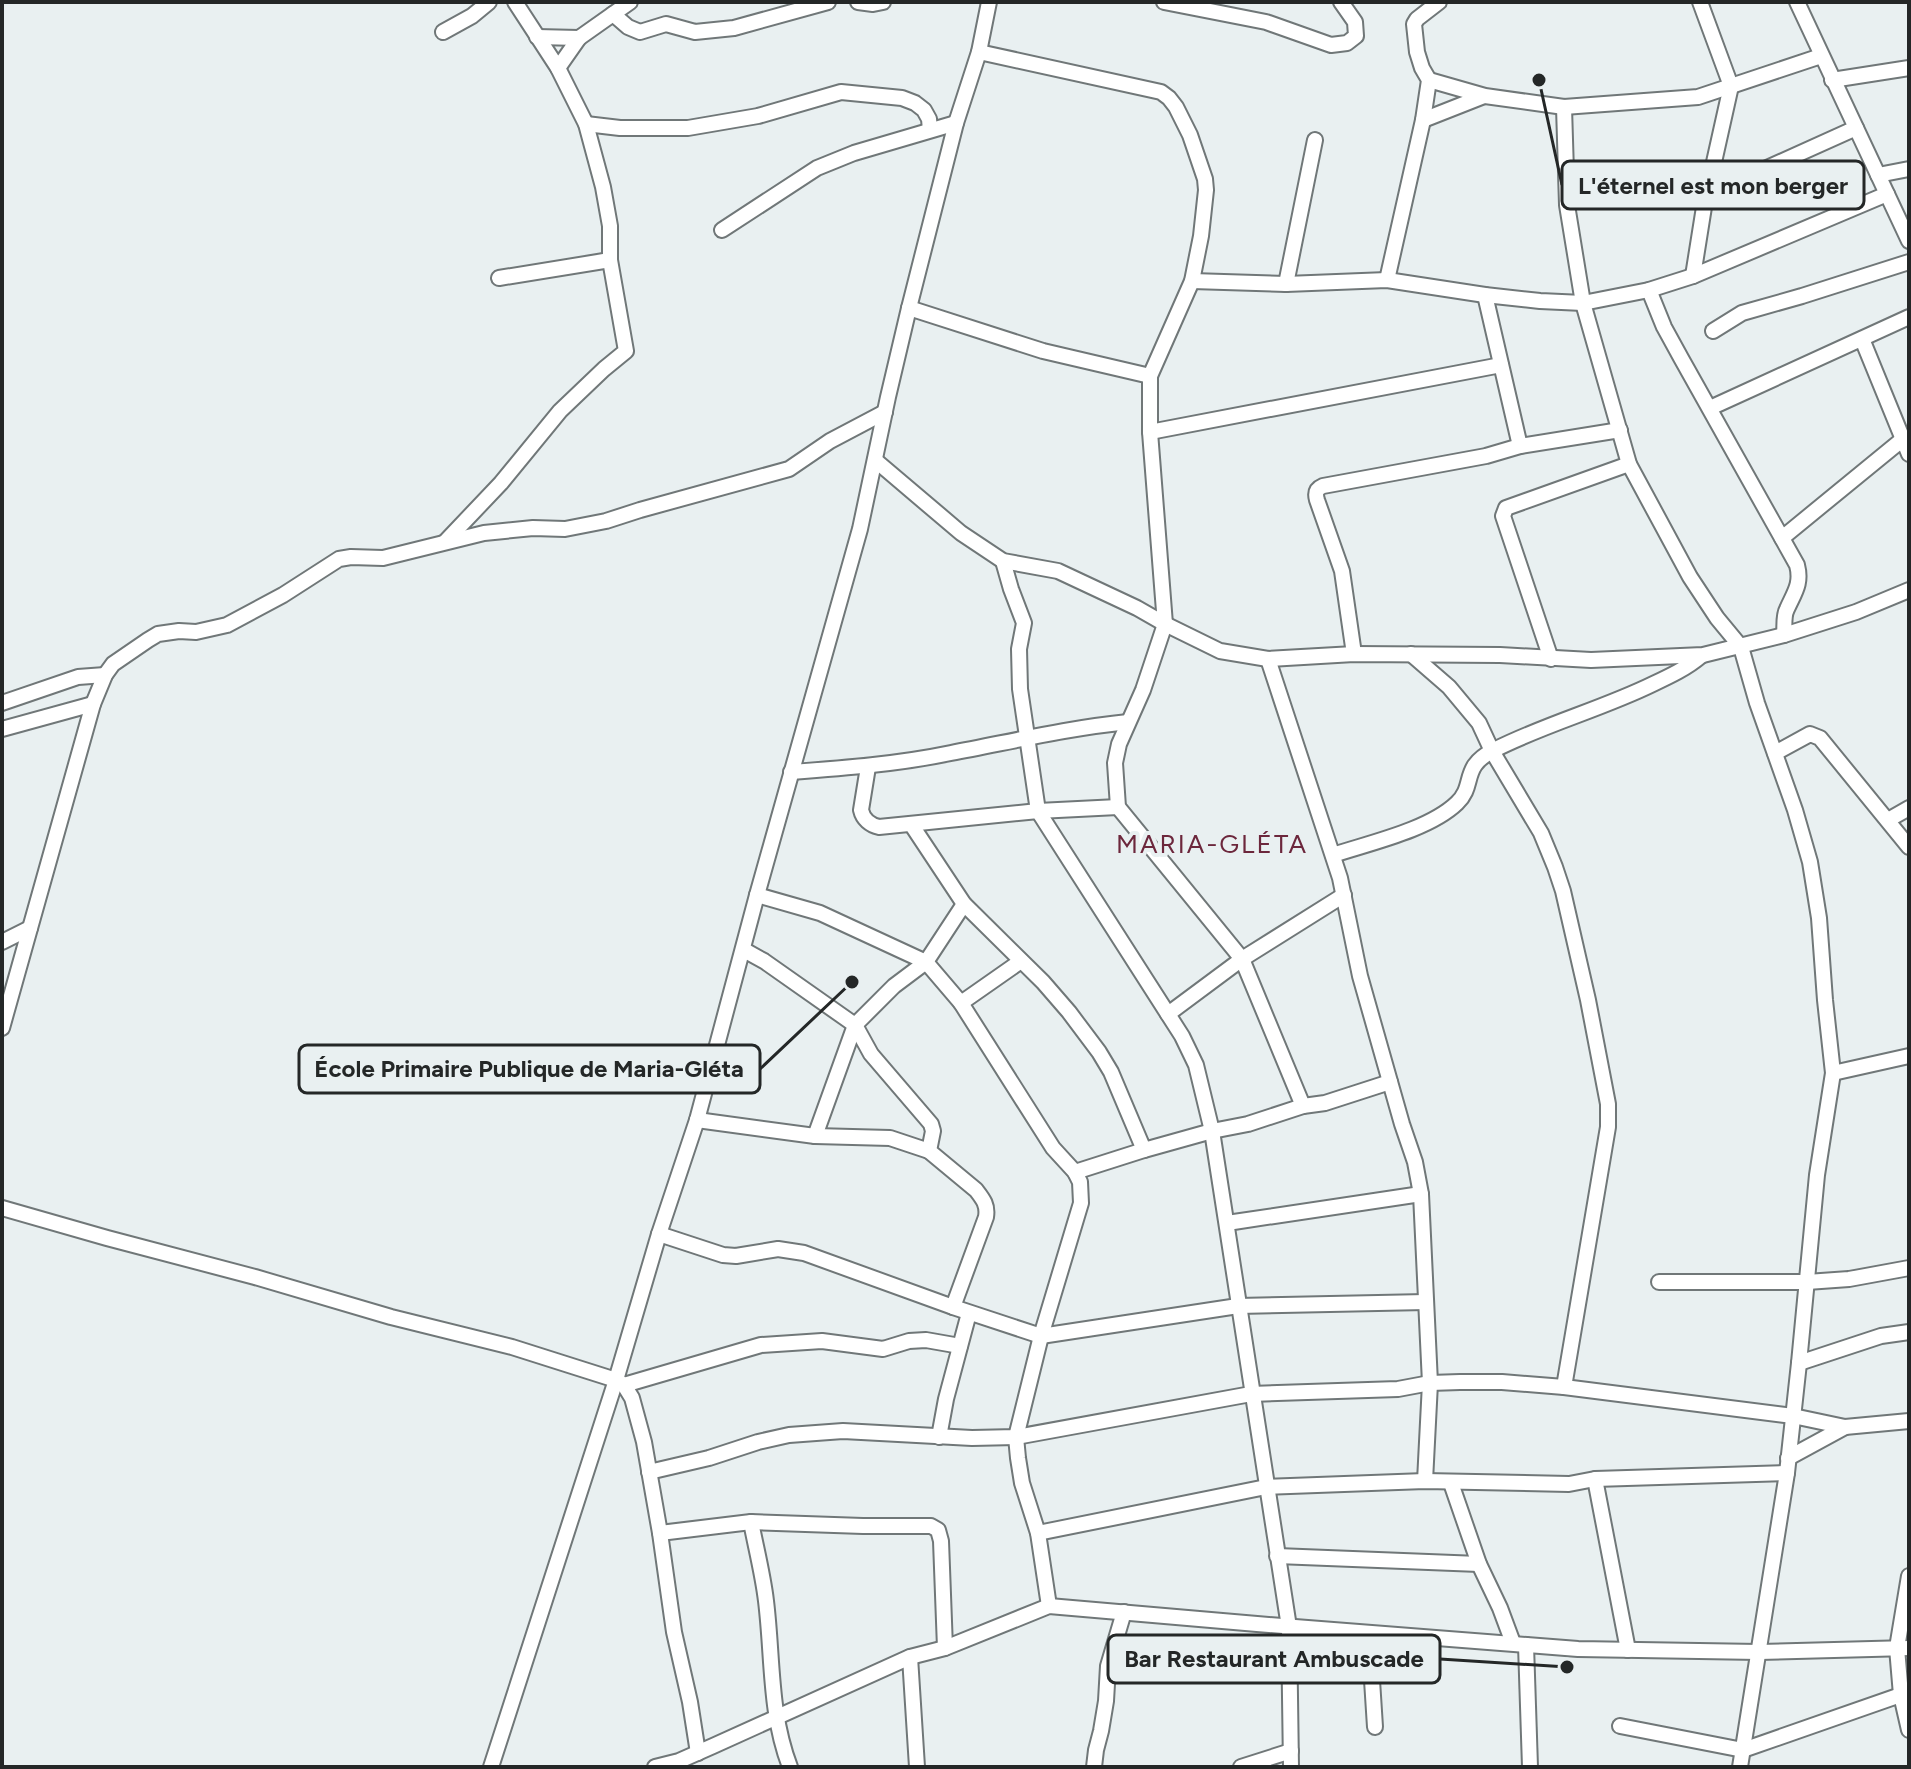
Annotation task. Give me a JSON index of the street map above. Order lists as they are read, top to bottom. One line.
{"districts":["MARIA-GLÉTA"],"places":["L'éternel est mon berger","École Primaire Publique de Maria-Gléta","Bar Restaurant Ambuscade"]}
